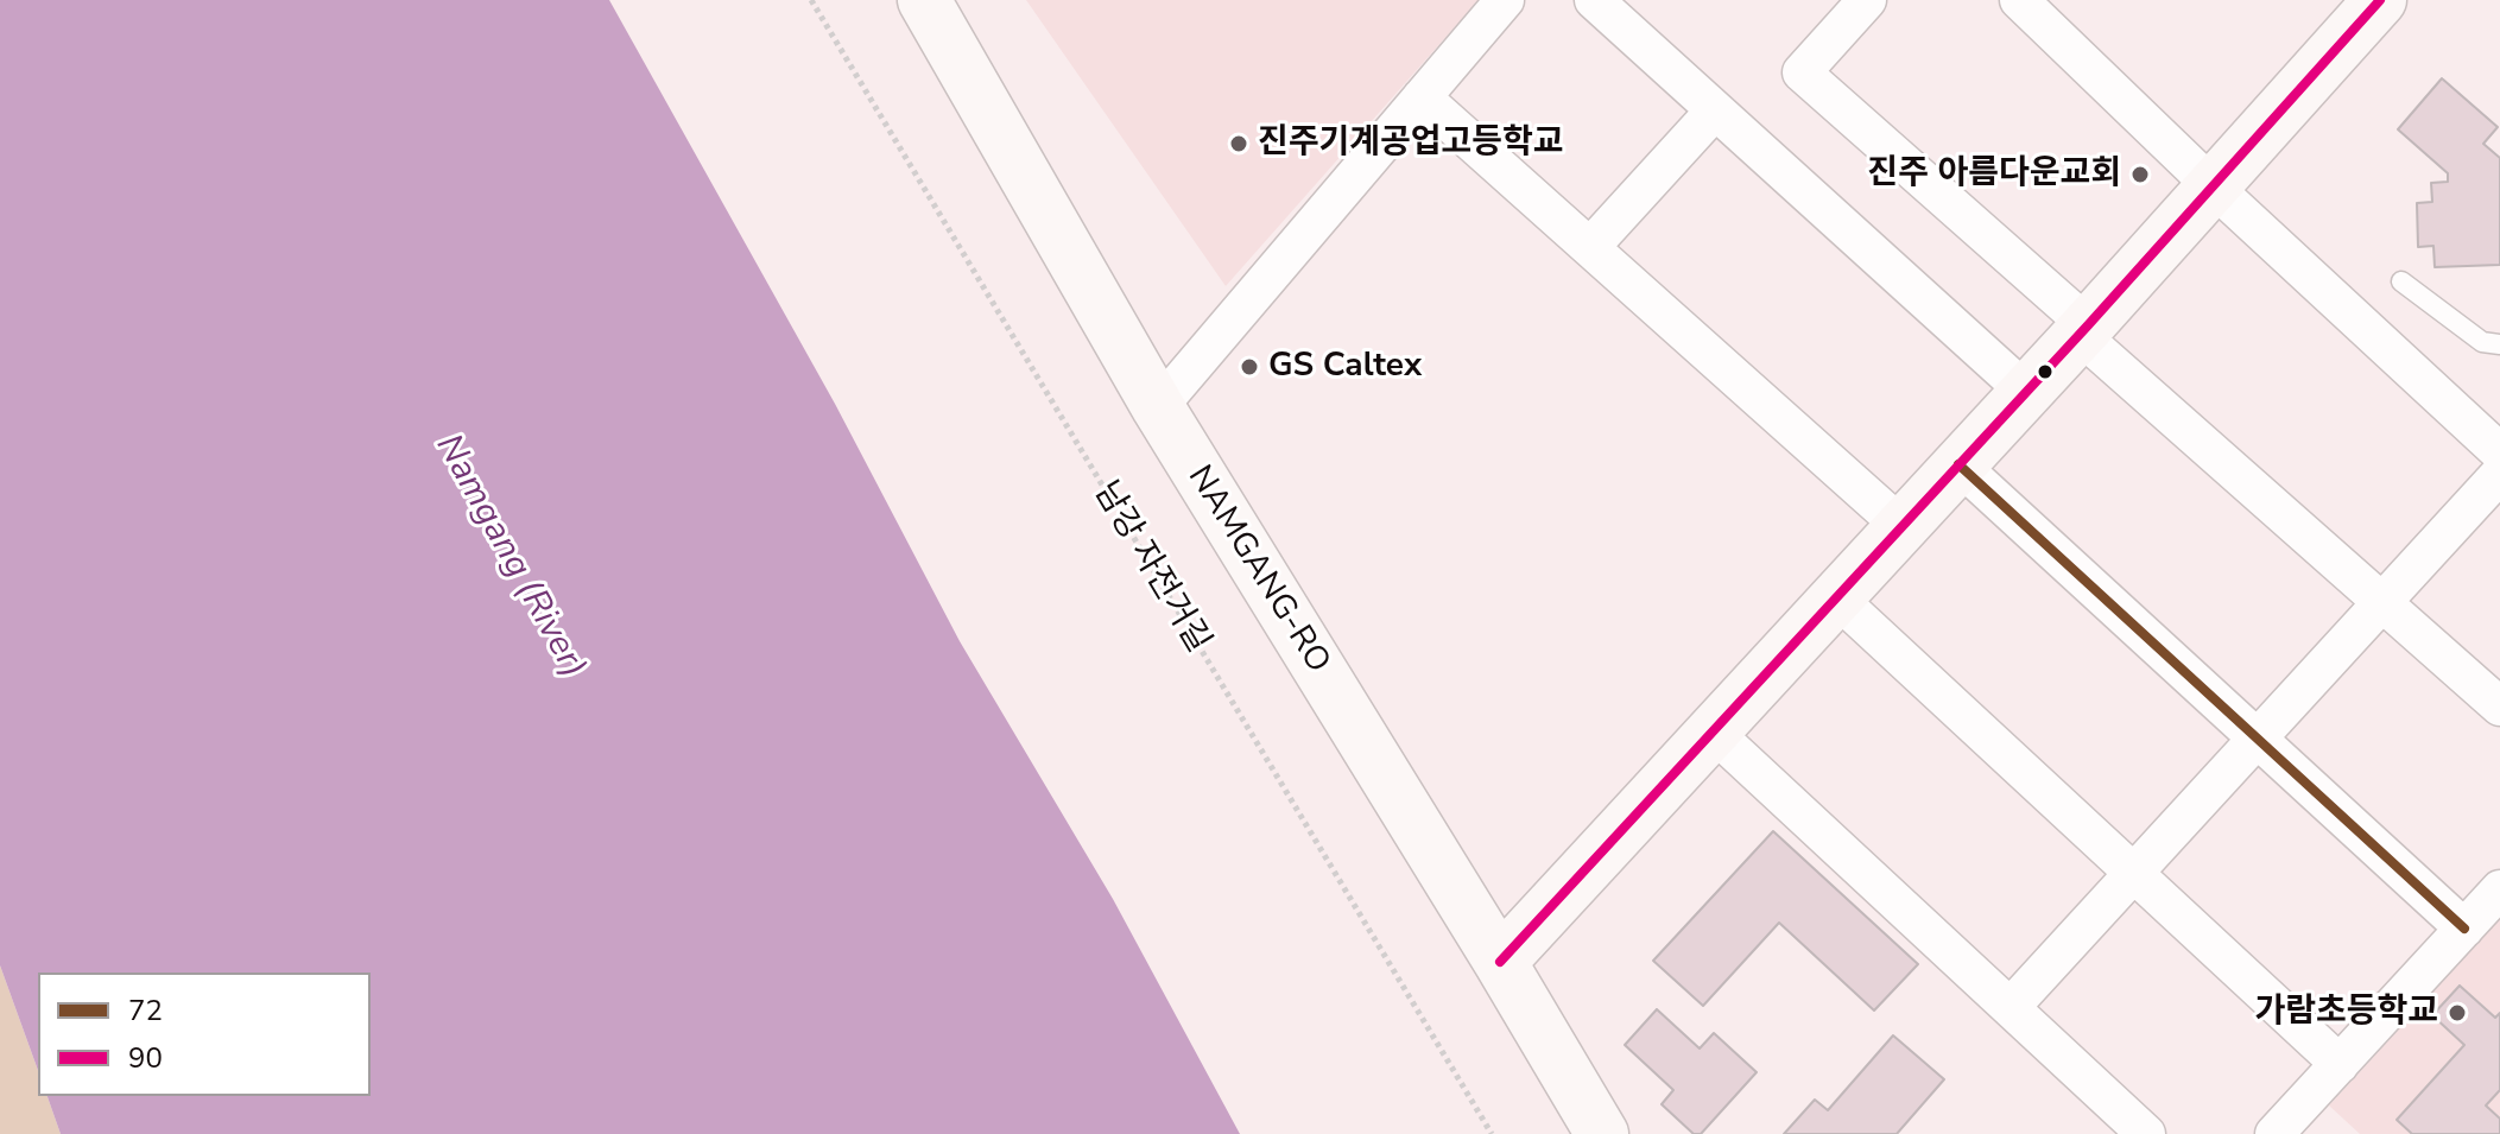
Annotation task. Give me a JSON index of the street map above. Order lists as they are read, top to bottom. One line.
{"streets":{"street":["NAMGANG-RO"],"path":["남강 자전거길"]},"water":["Namgang (River)"],"places":["진주기계공업고등학교","진주 아름다운교회","GS Caltex","가람초등학교"],"lines":["transit line 90","transit line 72"],"legend":["72","90"]}
